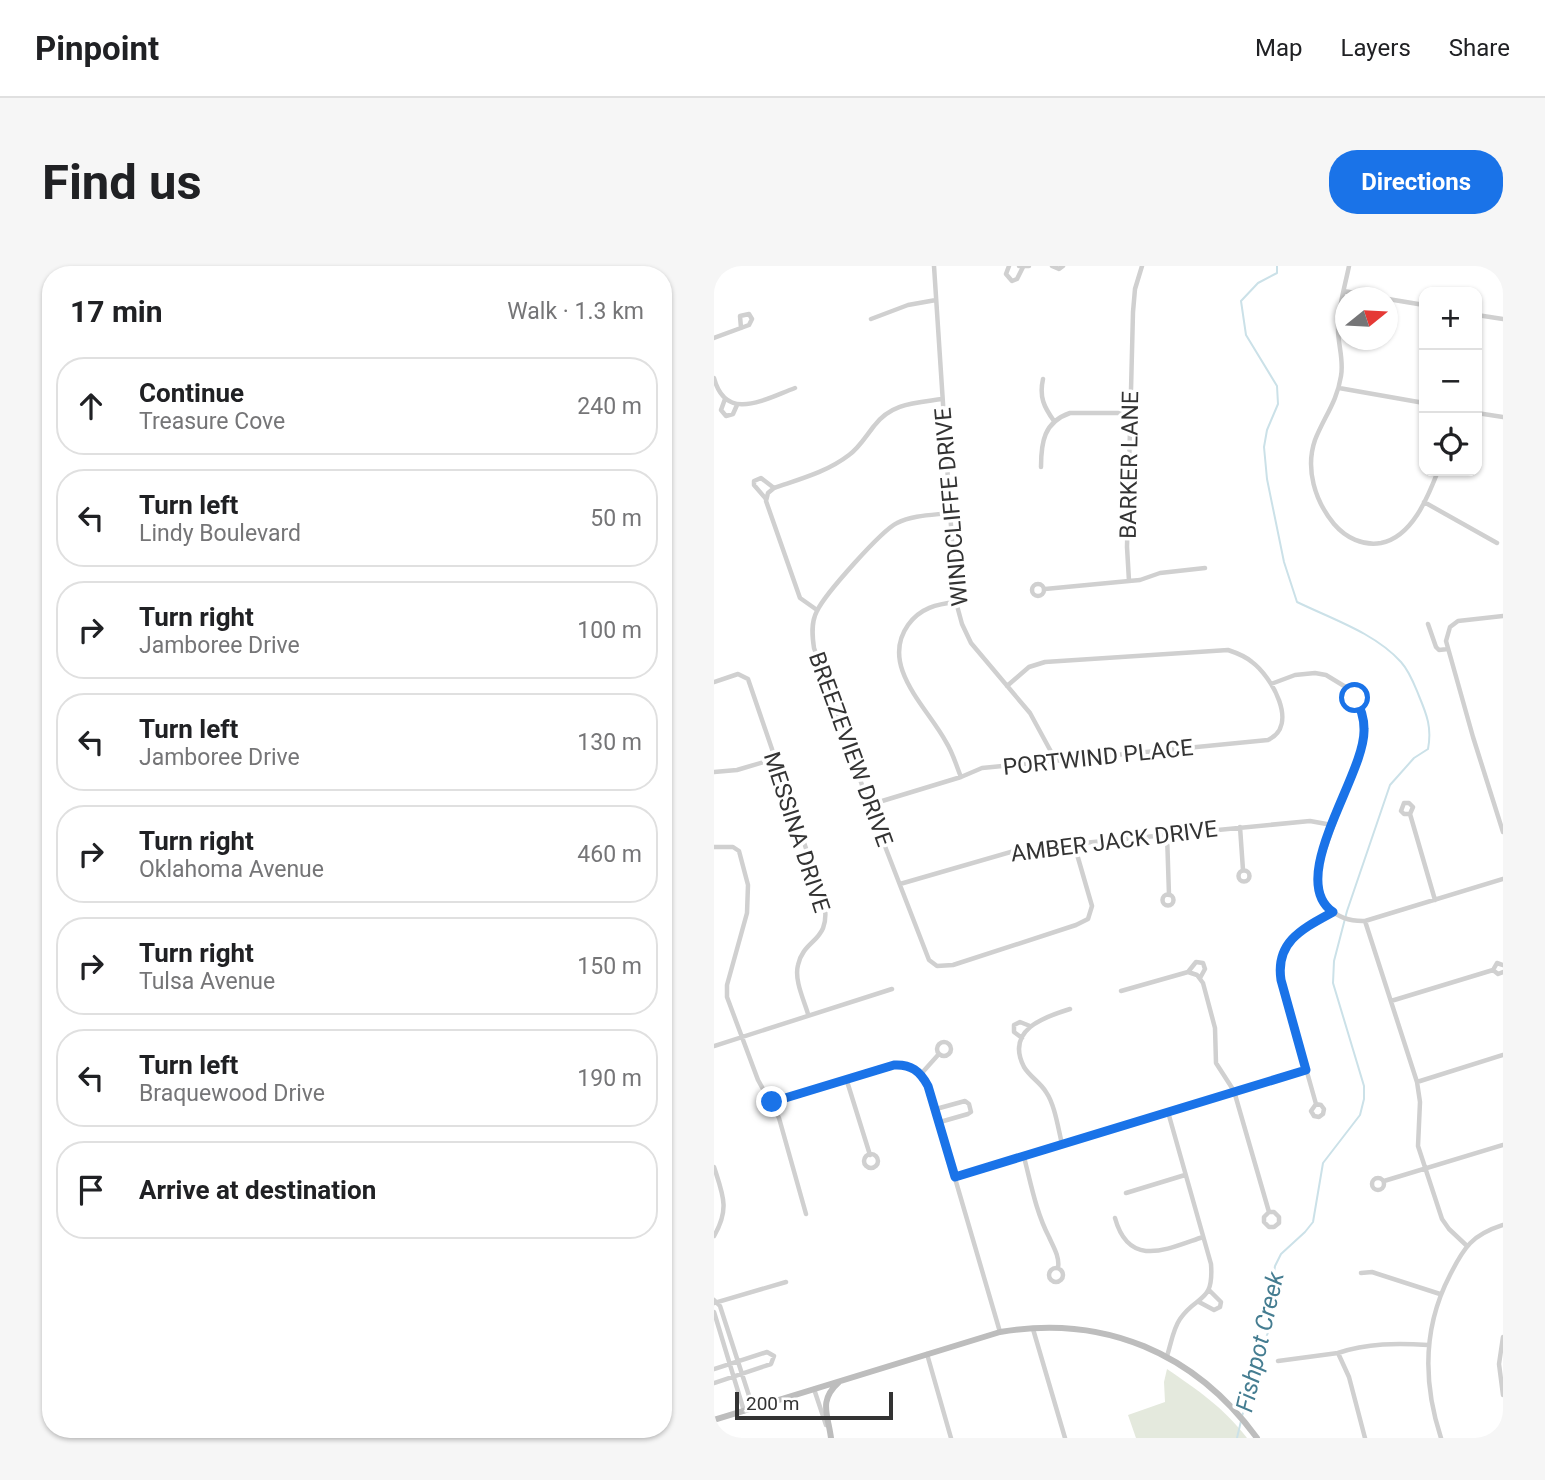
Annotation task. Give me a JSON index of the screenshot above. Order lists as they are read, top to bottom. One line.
{"streets":{"street":["BARKER LANE","WINDCLIFFE DRIVE","BREEZEVIEW DRIVE","PORTWIND PLACE","MESSINA DRIVE","AMBER JACK DRIVE"]},"crossings":[["WINDCLIFFE DRIVE","PORTWIND PLACE"],["BREEZEVIEW DRIVE","PORTWIND PLACE"],["BREEZEVIEW DRIVE","AMBER JACK DRIVE"]],"water":["Fishpot Creek"],"scale_bar":"200 m","north":"right","page":{"header":"Pinpoint","nav":["Map","Layers","Share"],"buttons":"Directions","title":"Find us","heading":["17 min","Walk · 1.3 km"],"map_buttons":["+","−"],"list":[["Continue","Treasure Cove","240 m"],["Turn left","Lindy Boulevard","50 m"],["Turn right","Jamboree Drive","100 m"],["Turn left","Jamboree Drive","130 m"],["Turn right","Oklahoma Avenue","460 m"],["Turn right","Tulsa Avenue","150 m"],["Turn left","Braquewood Drive","190 m"],"Arrive at destination"],"scale":"200 m"}}
